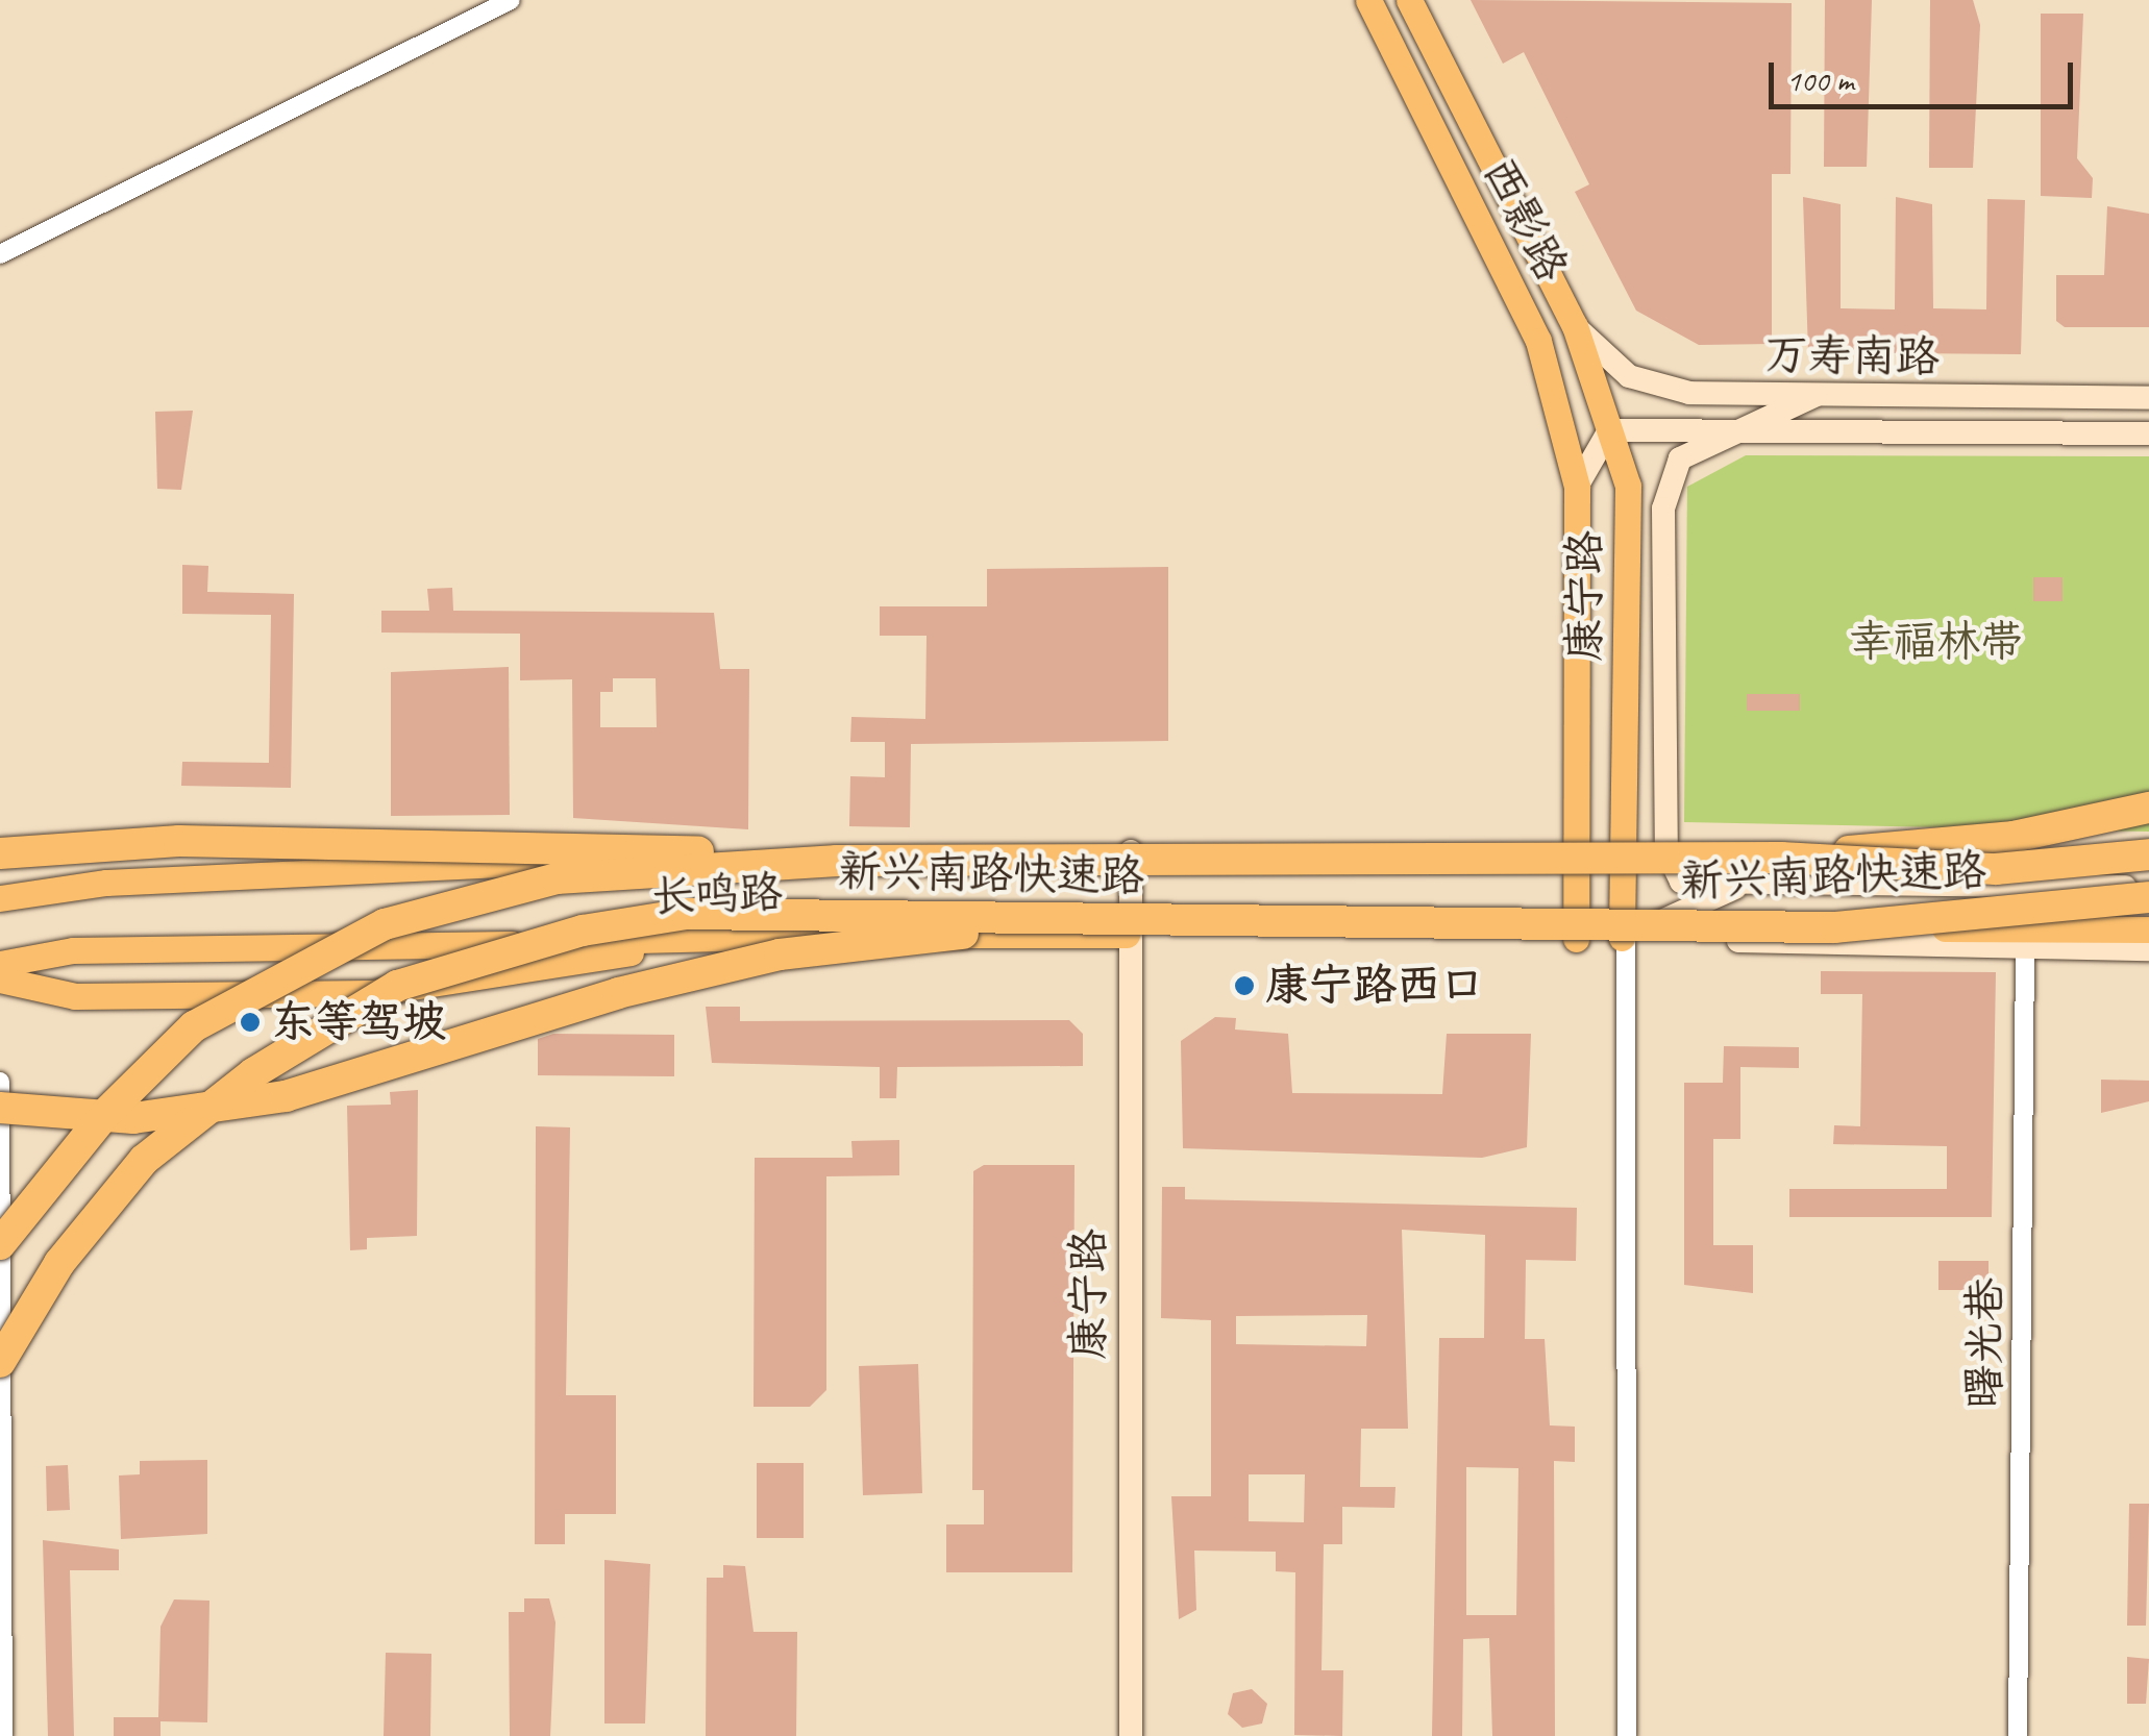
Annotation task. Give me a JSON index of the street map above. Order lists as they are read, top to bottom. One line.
{"streets":{"highway":["新兴南路快速路"],"main road":["西影路","万寿南路","康宁路","长鸣路"],"street":["曙光巷"]},"crossings":[["西影路","万寿南路"],["西影路","康宁路"],["西影路","长鸣路"],["万寿南路","康宁路"],["康宁路","长鸣路"]],"parks":["幸福林带"],"places":["康宁路西口","东等驾坡"],"scale_bar":"100 m"}
